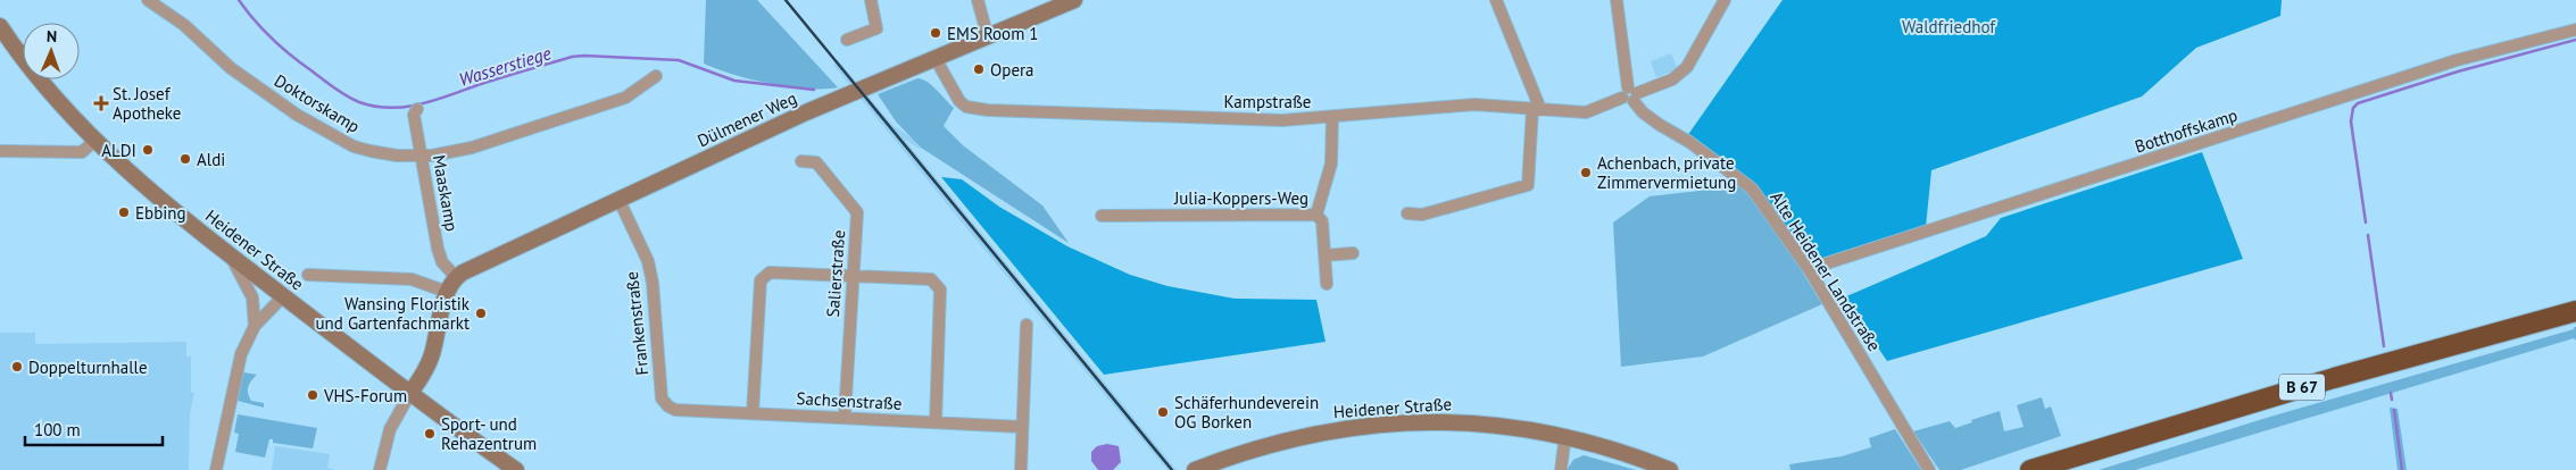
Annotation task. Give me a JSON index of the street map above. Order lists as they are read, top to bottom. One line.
{"streets":{"highway":["B 67"],"main road":["Dülmener Weg","Heidener Straße"],"street":["Kampstraße","Doktorskamp","Botthoffskamp","Maaskamp","Julia-Koppers-Weg","Alte Heidener Landstraße","Salierstraße","Frankenstraße","Sachsenstraße"]},"crossings":[["Kampstraße","Dülmener Weg"],["Kampstraße","Julia-Koppers-Weg"],["Kampstraße","Alte Heidener Landstraße"],["Doktorskamp","Maaskamp"],["Dülmener Weg","Maaskamp"],["Dülmener Weg","Frankenstraße"],["Botthoffskamp","Alte Heidener Landstraße"],["Salierstraße","Sachsenstraße"],["Frankenstraße","Sachsenstraße"]],"water":["Wasserstiege"],"parks":["Waldfriedhof"],"places":{"other":["EMS Room 1","Opera","ALDI","Aldi","Achenbach, private Zimmervermietung","Ebbing","Wansing Floristik und Gartenfachmarkt","Doppelturnhalle","VHS-Forum","Schäferhundeverein OG Borken","Sport- und Rehazentrum"],"health":["St. Josef Apotheke"]},"scale_bar":"100 m","north":"top"}
